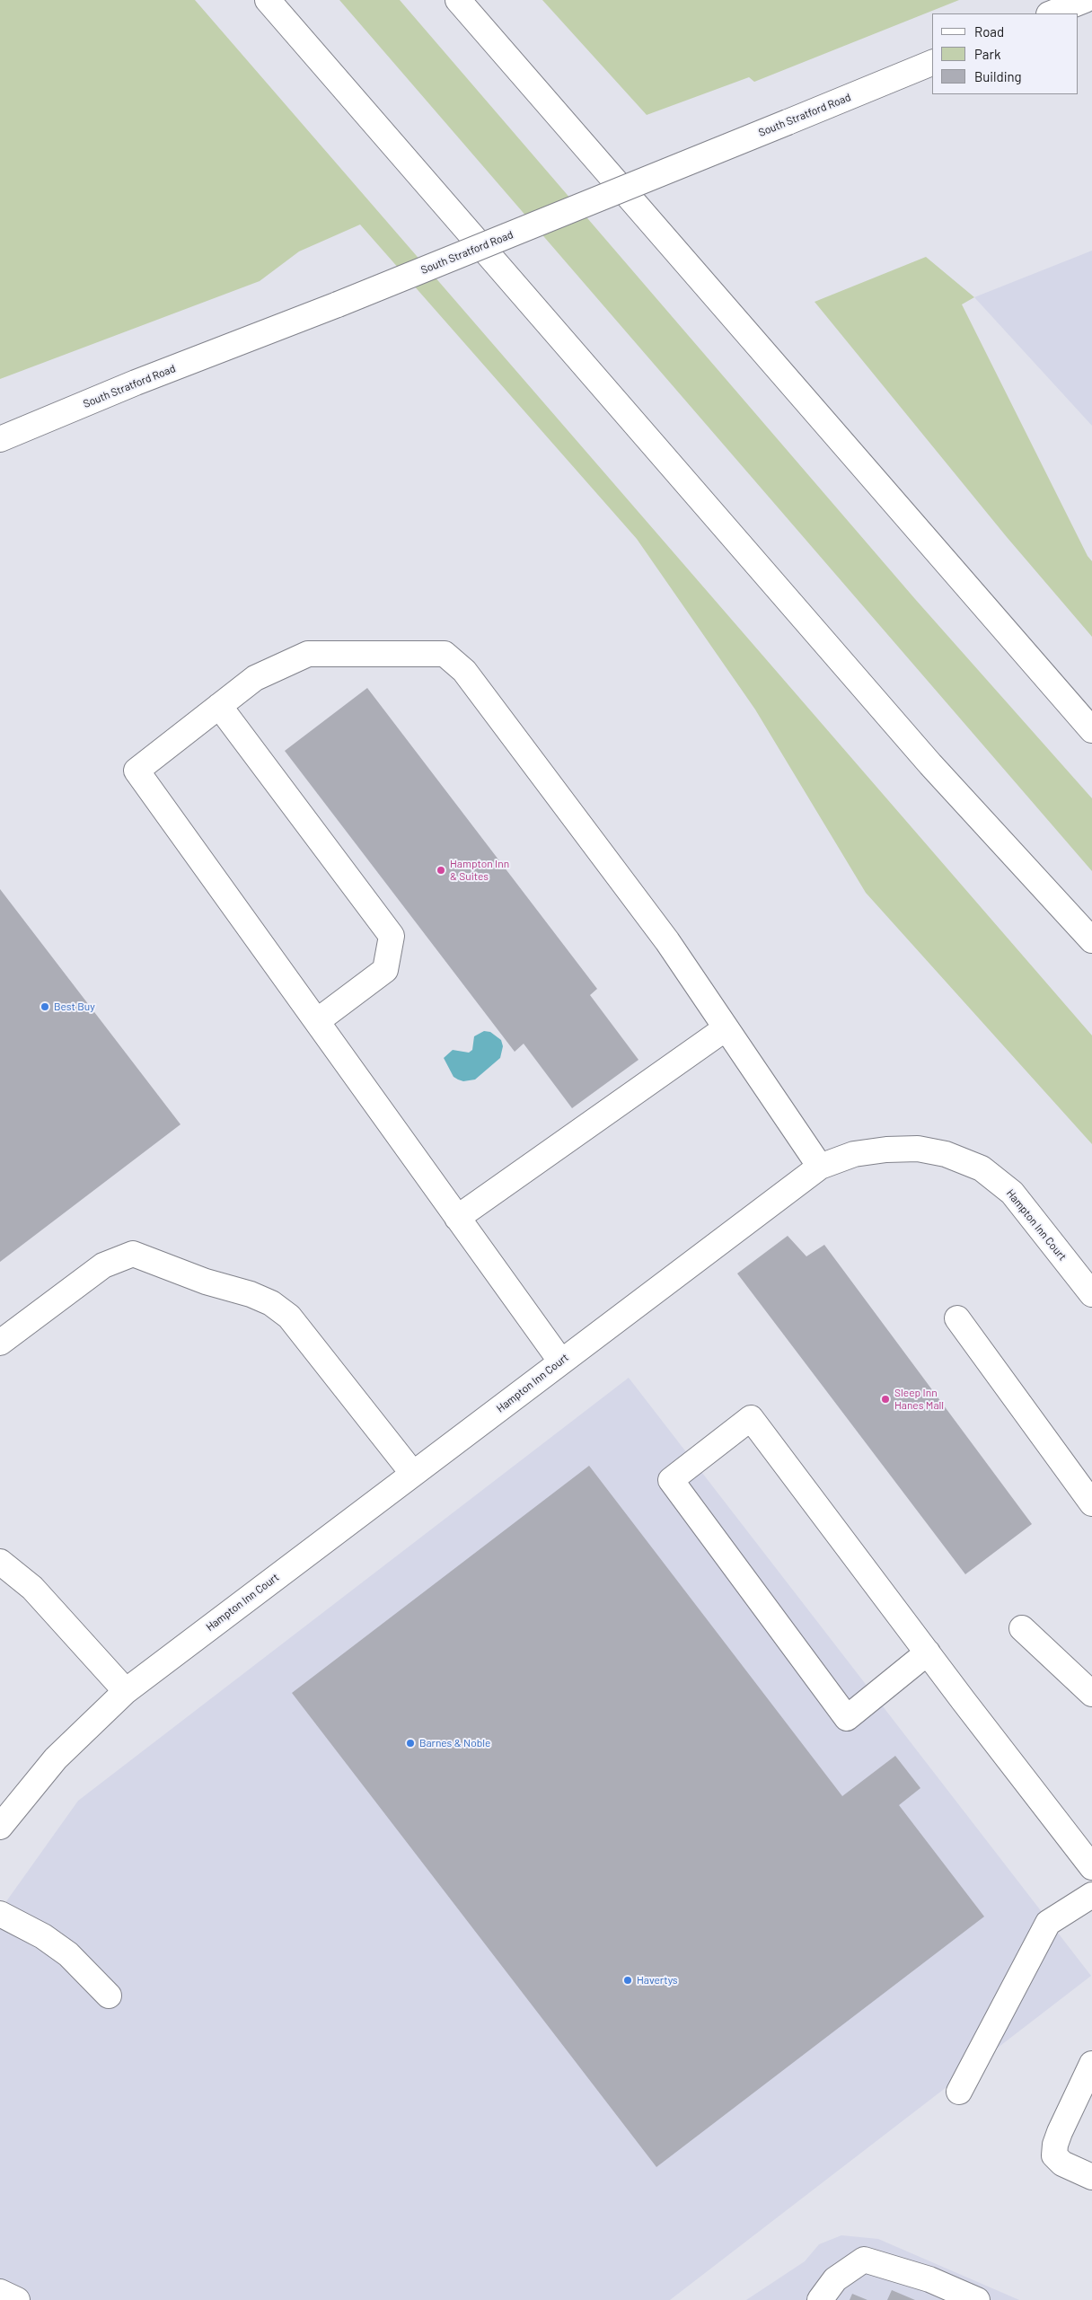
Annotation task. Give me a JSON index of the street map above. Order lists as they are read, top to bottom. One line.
{"streets":{"main road":["South Stratford Road","Hampton Inn Court"]},"places":["Hampton Inn & Suites","Best Buy","Sleep Inn Hanes Mall","Barnes & Noble","Havertys"],"legend":["Road","Park","Building"]}
